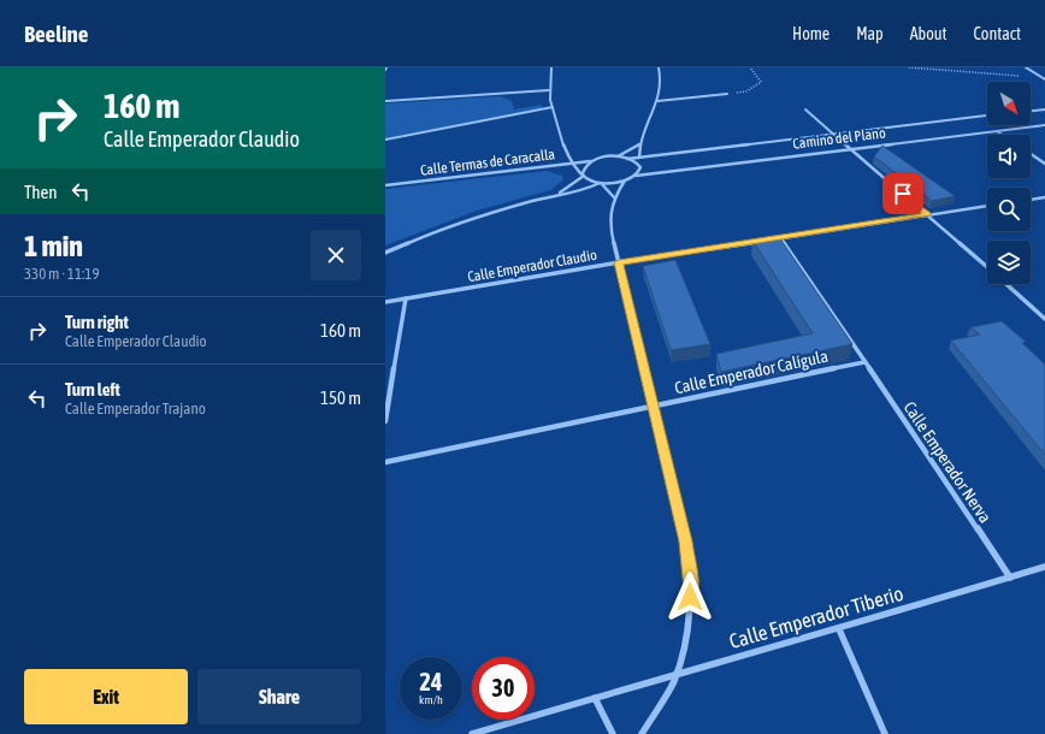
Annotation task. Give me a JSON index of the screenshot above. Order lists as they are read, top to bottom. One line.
{"streets":{"street":["Camino del Plano","Calle Termas de Caracalla","Calle Emperador Claudio","Calle Emperador Calígula","Calle Emperador Nerva","Calle Emperador Tiberio"]},"crossings":[["Calle Emperador Calígula","Calle Emperador Nerva"],["Calle Emperador Nerva","Calle Emperador Tiberio"]],"north":"bottom right","page":{"header":"Beeline","nav":["Home","Map","About","Contact"],"turn":["160 m","Calle Emperador Claudio"],"then":"Then","heading":["1 min","330 m · 11:19"],"list":[{"name":"Turn right","note":"Calle Emperador Claudio","value":"160 m"},{"name":"Turn left","note":"Calle Emperador Trajano","value":"150 m"}],"speed":"24 km/h","limit":"30","buttons":["Exit","Share"]}}
